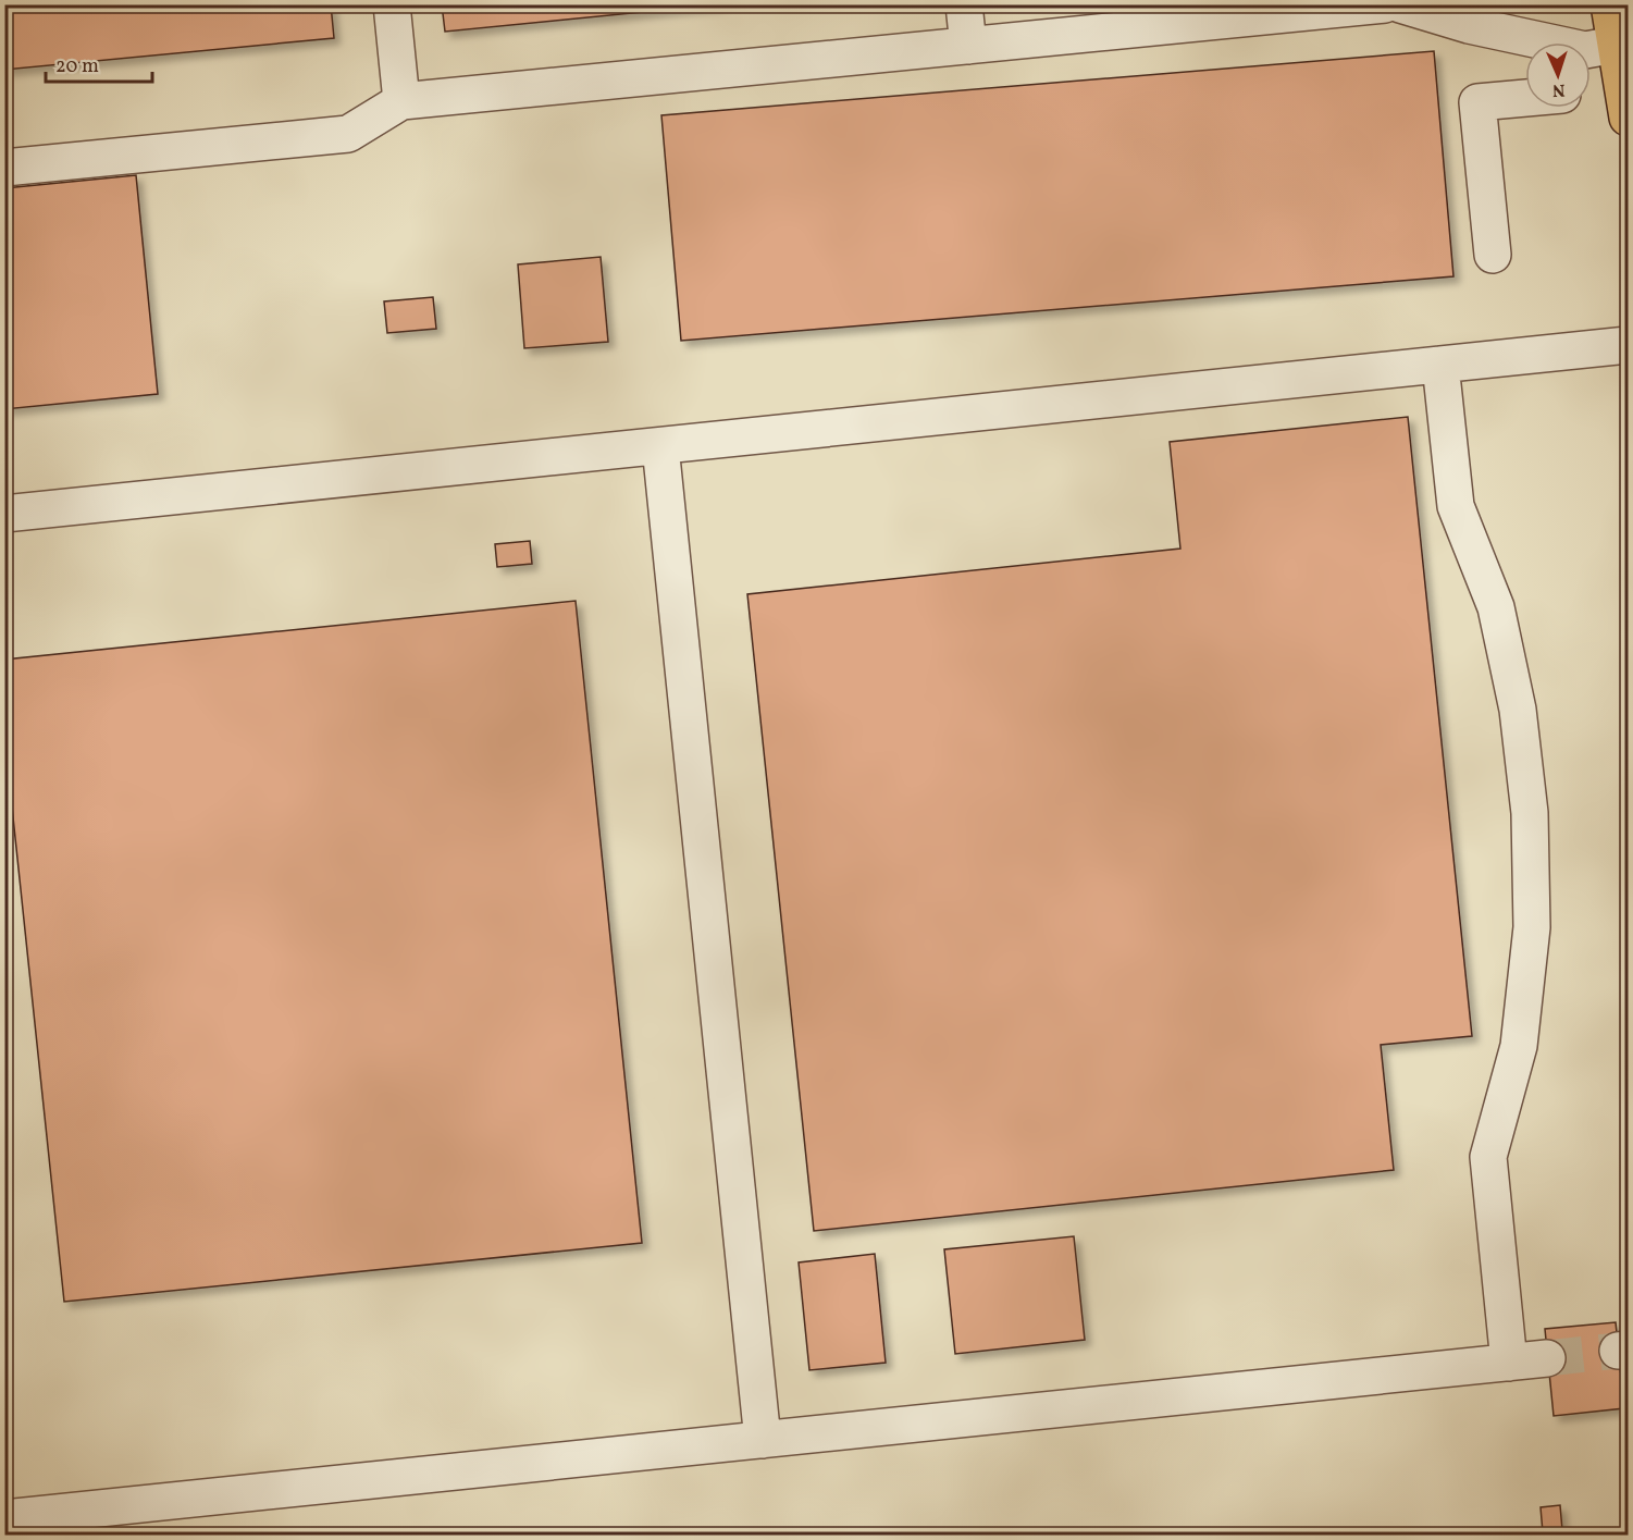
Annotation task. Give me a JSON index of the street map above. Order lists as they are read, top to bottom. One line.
{"scale_bar":"20 m","north":"bottom"}
